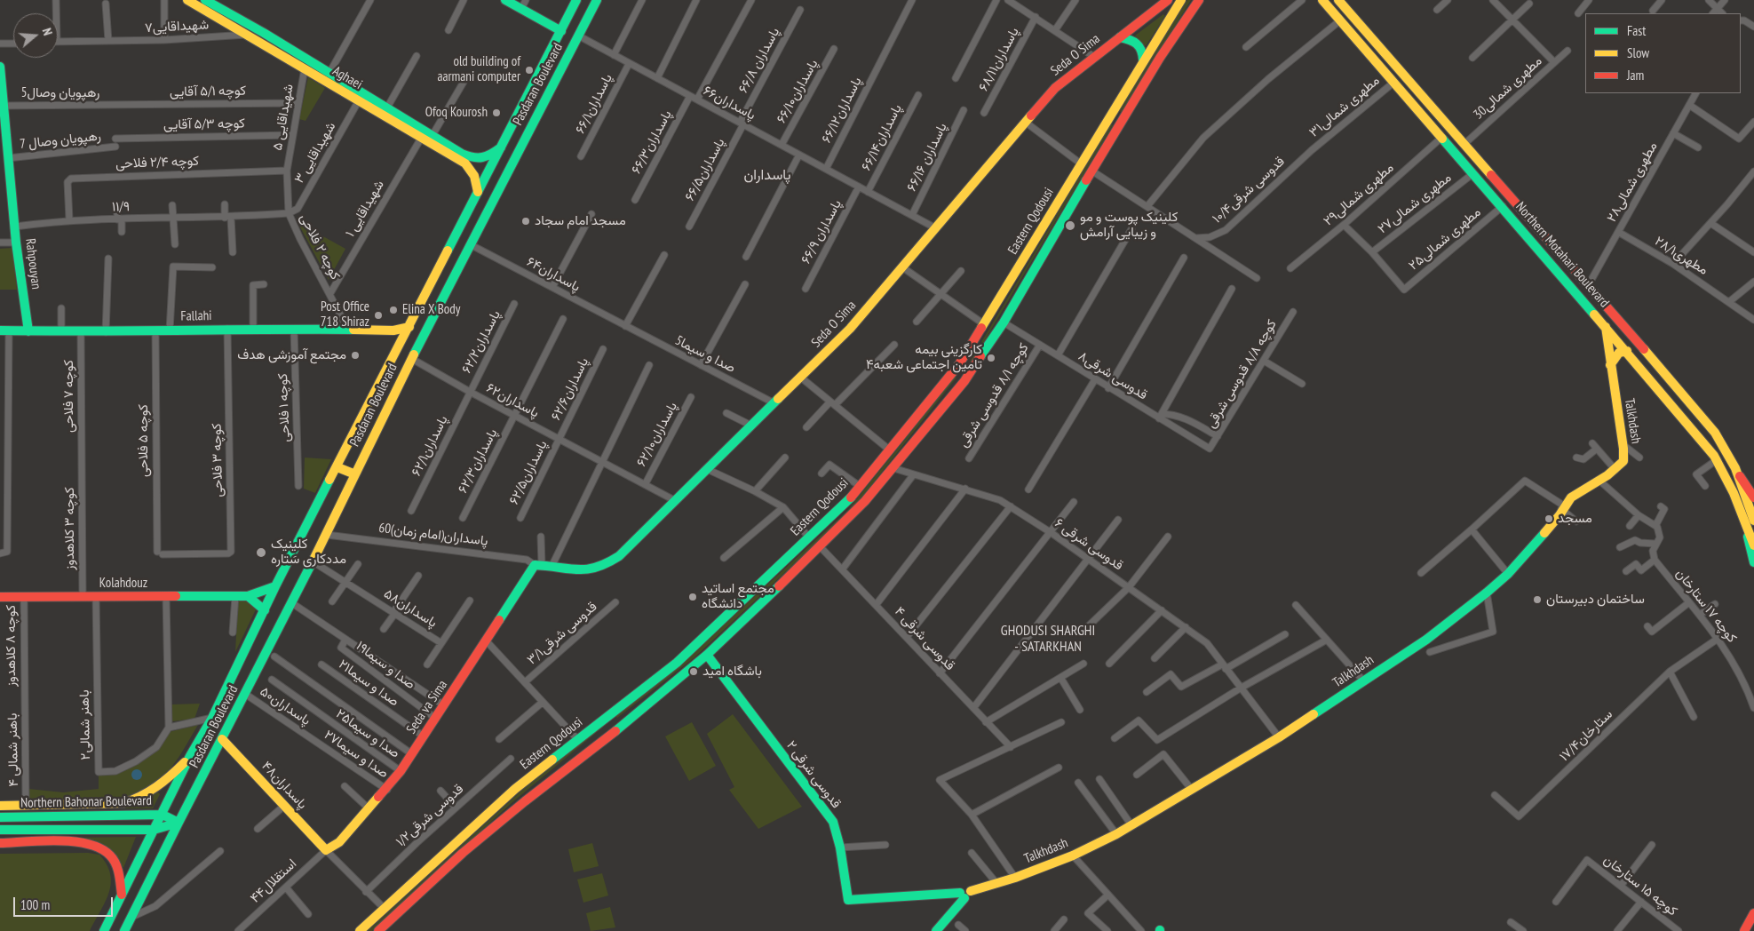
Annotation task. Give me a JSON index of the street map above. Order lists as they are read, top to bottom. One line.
{"streets":{"main road":["Seda O Sima","Aghaei","Pasdaran Boulevard","Eastern Qodousi","Northern Motahari Boulevard","Rahpouyan","Fallahi","Talkhdash","Kolahdouz","Seda va Sima","قدوسی شرقی ۲","پاسداران۴۸","Northern Bahonar Boulevard"],"street":["شهیداقایی۷","پاسداران۶۸/۱۱","پاسداران ۶۶/۸","مطهرى شمالى30","کوچه ۵/۱ آقایی","پاسداران۶۶/۱۰","رهپویان وصال5","پاسداران۶۶","پاسداران۶۶/۱","مطهرى شمالى۳۱","پاسداران۶۶/۱۲","۵ شهیداقایی","کوچه ۵/۳ آقایی","پاسداران۶۶/۱۴","7 رهپویان وصال","پاسداران۶۶/۳","۳ شهیداقایی","پاسداران ۶۶/۱۶","کوچه ۲/۴ فلاحی","پاسداران۶۶/۵","مطهرى شمالى۲۸","قدوسی شرقی۱۰/۴","مطهرى شمالى۲۹","مطهرى شمالى۲۷","۱۱/۹","۱ شهیداقایی","پاسداران ۶۶/۹","مطهرى شمالى۲۵","کوچه ۲ فلاحی","مطهری۲۸/۱","پاسداران۶۴","پاسداران۶۲/۲","5صدا و سیما","کوچه ۸/۸ قدوسی شرقی","قدوسی شرقی۸","پاسداران۶۲/۶","کوچه ۸/۱ قدوسی شرقی","کوچه ۷ فلاحی","پاسداران۶۲","کوچه ۱ فلاحی","پاسداران۶۲/۱۰","کوچه ۵ فلاحی","پاسداران۶۲/۱","کوچه ۳ فلاحی","پاسداران۶۲/۳","پاسداران۶۲/۵","کوچه ۳ کلاهدوز","60پاسداران(امام زمان)","قدوسی شرقی ۶","کوچه ۱۷ ستارخان","پاسداران۵۸","قدوسی شرقی۳/۱","قدوسی شرقی ۴","کوچه ۸ کلاهدوز","صدا و سیما۱۹","صدا و سیما۲۱","پاسداران۵۰","باهنر شمالی۲","صدا و سیما۲۵","ستارخان۱۷/۴","۴ باهنر شمالی","صدا و سیما۲۷","قدوسی شرقی۱/۲","استقلال۴۴","کوچه ۱۵ ستارخان"]},"crossings":[["شهیداقایی۷","Aghaei"],["Seda O Sima","پاسداران۶۶"],["Seda O Sima","5صدا و سیما"],["Seda O Sima","پاسداران۶۲"],["Seda O Sima","60پاسداران(امام زمان)"],["Seda O Sima","Seda va Sima"],["پاسداران ۶۶/۸","پاسداران۶۶"],["پاسداران ۶۶/۸","پاسداران۶۶/۵"],["Aghaei","۵ شهیداقایی"],["Aghaei","۳ شهیداقایی"],["Aghaei","۱ شهیداقایی"],["Pasdaran Boulevard","پاسداران۶۶"],["Pasdaran Boulevard","پاسداران۶۴"],["Pasdaran Boulevard","Fallahi"],["Pasdaran Boulevard","پاسداران۶۲"],["Pasdaran Boulevard","60پاسداران(امام زمان)"],["Pasdaran Boulevard","Kolahdouz"],["Pasdaran Boulevard","پاسداران۵۰"],["Pasdaran Boulevard","پاسداران۴۸"],["Pasdaran Boulevard","Northern Bahonar Boulevard"],["مطهرى شمالى30","Northern Motahari Boulevard"],["کوچه ۵/۱ آقایی","رهپویان وصال5"],["کوچه ۵/۱ آقایی","۵ شهیداقایی"],["پاسداران۶۶/۱۰","پاسداران۶۶"],["رهپویان وصال5","Rahpouyan"],["پاسداران۶۶","پاسداران۶۶/۱"],["پاسداران۶۶","پاسداران۶۶/۱۲"],["پاسداران۶۶","پاسداران۶۶/۱۴"],["پاسداران۶۶","پاسداران۶۶/۳"],["پاسداران۶۶","پاسداران ۶۶/۱۶"],["پاسداران۶۶","پاسداران۶۶/۵"],["پاسداران۶۶","پاسداران ۶۶/۹"],["مطهرى شمالى۳۱","قدوسی شرقی۱۰/۴"],["مطهرى شمالى۳۱","Northern Motahari Boulevard"],["۵ شهیداقایی","کوچه ۵/۳ آقایی"],["۵ شهیداقایی","کوچه ۲/۴ فلاحی"],["۵ شهیداقایی","کوچه ۲ فلاحی"],["7 رهپویان وصال","Rahpouyan"],["۳ شهیداقایی","۱۱/۹"],["۳ شهیداقایی","کوچه ۲ فلاحی"],["کوچه ۲/۴ فلاحی","۱۱/۹"],["کوچه ۲/۴ فلاحی","کوچه ۲ فلاحی"],["مطهرى شمالى۲۸","Northern Motahari Boulevard"],["مطهرى شمالى۲۸","مطهری۲۸/۱"],["مطهرى شمالى۲۹","Northern Motahari Boulevard"],["مطهرى شمالى۲۷","مطهرى شمالى۲۵"],["مطهرى شمالى۲۷","Northern Motahari Boulevard"],["۱۱/۹","کوچه ۲ فلاحی"],["۱۱/۹","Rahpouyan"],["۱ شهیداقایی","کوچه ۲ فلاحی"],["Eastern Qodousi","قدوسی شرقی۸"],["Eastern Qodousi","قدوسی شرقی ۶"],["Eastern Qodousi","قدوسی شرقی ۴"],["Eastern Qodousi","قدوسی شرقی ۲"],["مطهرى شمالى۲۵","Northern Motahari Boulevard"],["کوچه ۲ فلاحی","Fallahi"],["Northern Motahari Boulevard","Talkhdash"],["Rahpouyan","Fallahi"],["پاسداران۶۴","5صدا و سیما"],["Fallahi","کوچه ۷ فلاحی"],["Fallahi","کوچه ۱ فلاحی"],["Fallahi","کوچه ۵ فلاحی"],["Fallahi","کوچه ۳ فلاحی"],["پاسداران۶۲/۲","پاسداران۶۲"],["پاسداران۶۲/۲","پاسداران۶۲/۱"],["کوچه ۸/۸ قدوسی شرقی","قدوسی شرقی۸"],["قدوسی شرقی۸","کوچه ۸/۱ قدوسی شرقی"],["پاسداران۶۲/۶","پاسداران۶۲"],["پاسداران۶۲/۶","پاسداران۶۲/۵"],["کوچه ۷ فلاحی","کوچه ۳ کلاهدوز"],["پاسداران۶۲","پاسداران۶۲/۱۰"],["پاسداران۶۲","پاسداران۶۲/۱"],["پاسداران۶۲","پاسداران۶۲/۳"],["پاسداران۶۲","پاسداران۶۲/۵"],["Talkhdash","قدوسی شرقی ۶"],["Talkhdash","قدوسی شرقی ۲"],["کوچه ۵ فلاحی","کوچه ۳ فلاحی"],["کوچه ۳ کلاهدوز","Kolahdouz"],["60پاسداران(امام زمان)","Seda va Sima"],["Kolahdouz","کوچه ۸ کلاهدوز"],["Kolahdouz","باهنر شمالی۲"],["کوچه ۱۷ ستارخان","ستارخان۱۷/۴"],["کوچه ۸ کلاهدوز","۴ باهنر شمالی"],["صدا و سیما۱۹","Seda va Sima"],["صدا و سیما۲۱","Seda va Sima"],["پاسداران۵۰","صدا و سیما۲۷"],["Seda va Sima","صدا و سیما۲۵"],["Seda va Sima","صدا و سیما۲۷"],["Seda va Sima","پاسداران۴۸"],["Seda va Sima","استقلال۴۴"],["پاسداران۴۸","استقلال۴۴"]],"districts":["پاسداران","GHODUSI SHARGHI - SATARKHAN"],"places":["old building of aarmani computer","Ofoq Kourosh","مسجد امام سجاد","کلینیک پوست و مو و زیبایی آرامش","Elina X Body","Post Office 718 Shiraz","مجتمع آموزشی هدف","کارگزینی بیمه تامین اجتماعی شعبه۴","مسجد","کلینیک مددکاری سَتاره","مجتمع اساتید دانشگاه","ساختمان دبیرستان","باشگاه امید"],"legend":["Fast","Slow","Jam"],"scale_bar":"100 m","north":"right"}
